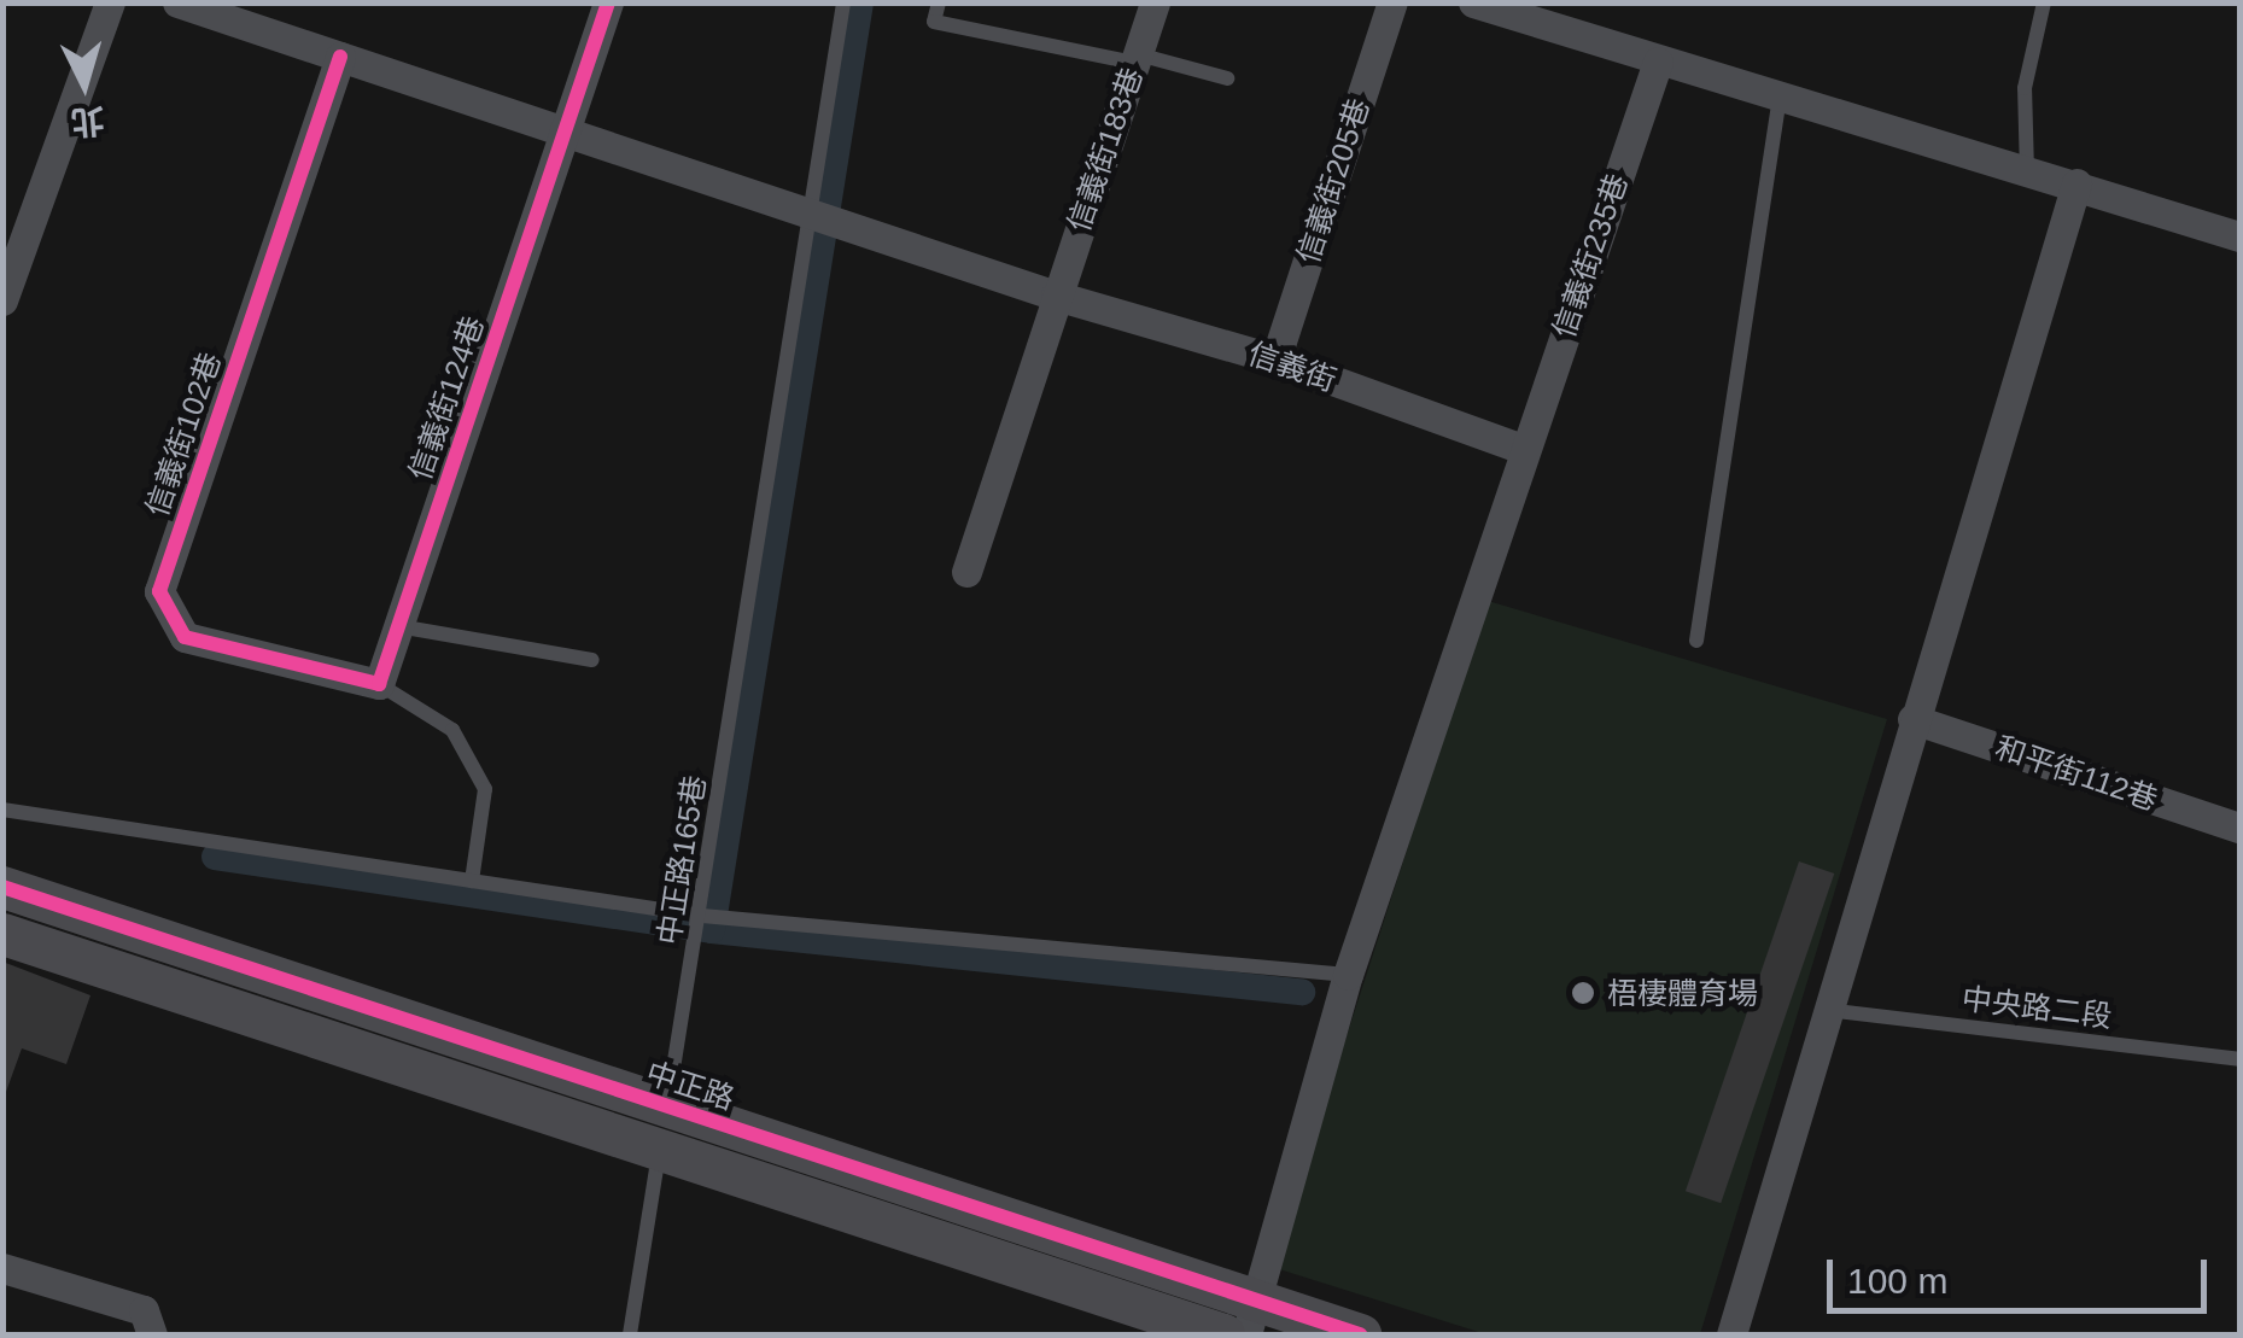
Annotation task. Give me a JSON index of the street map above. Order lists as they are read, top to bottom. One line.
{"streets":{"street":["信義街183巷","信義街205巷","信義街235巷","信義街","信義街124巷","信義街102巷","和平街112巷","中正路"],"lane":["中正路165巷","中央路二段"]},"crossings":[["信義街183巷","信義街"],["信義街205巷","信義街"],["信義街235巷","信義街"],["信義街","信義街124巷"],["信義街","信義街102巷"],["信義街","中正路165巷"],["信義街124巷","信義街102巷"],["中正路165巷","中正路"]],"places":["梧棲體育場"],"scale_bar":"100 m","north":"bottom"}
